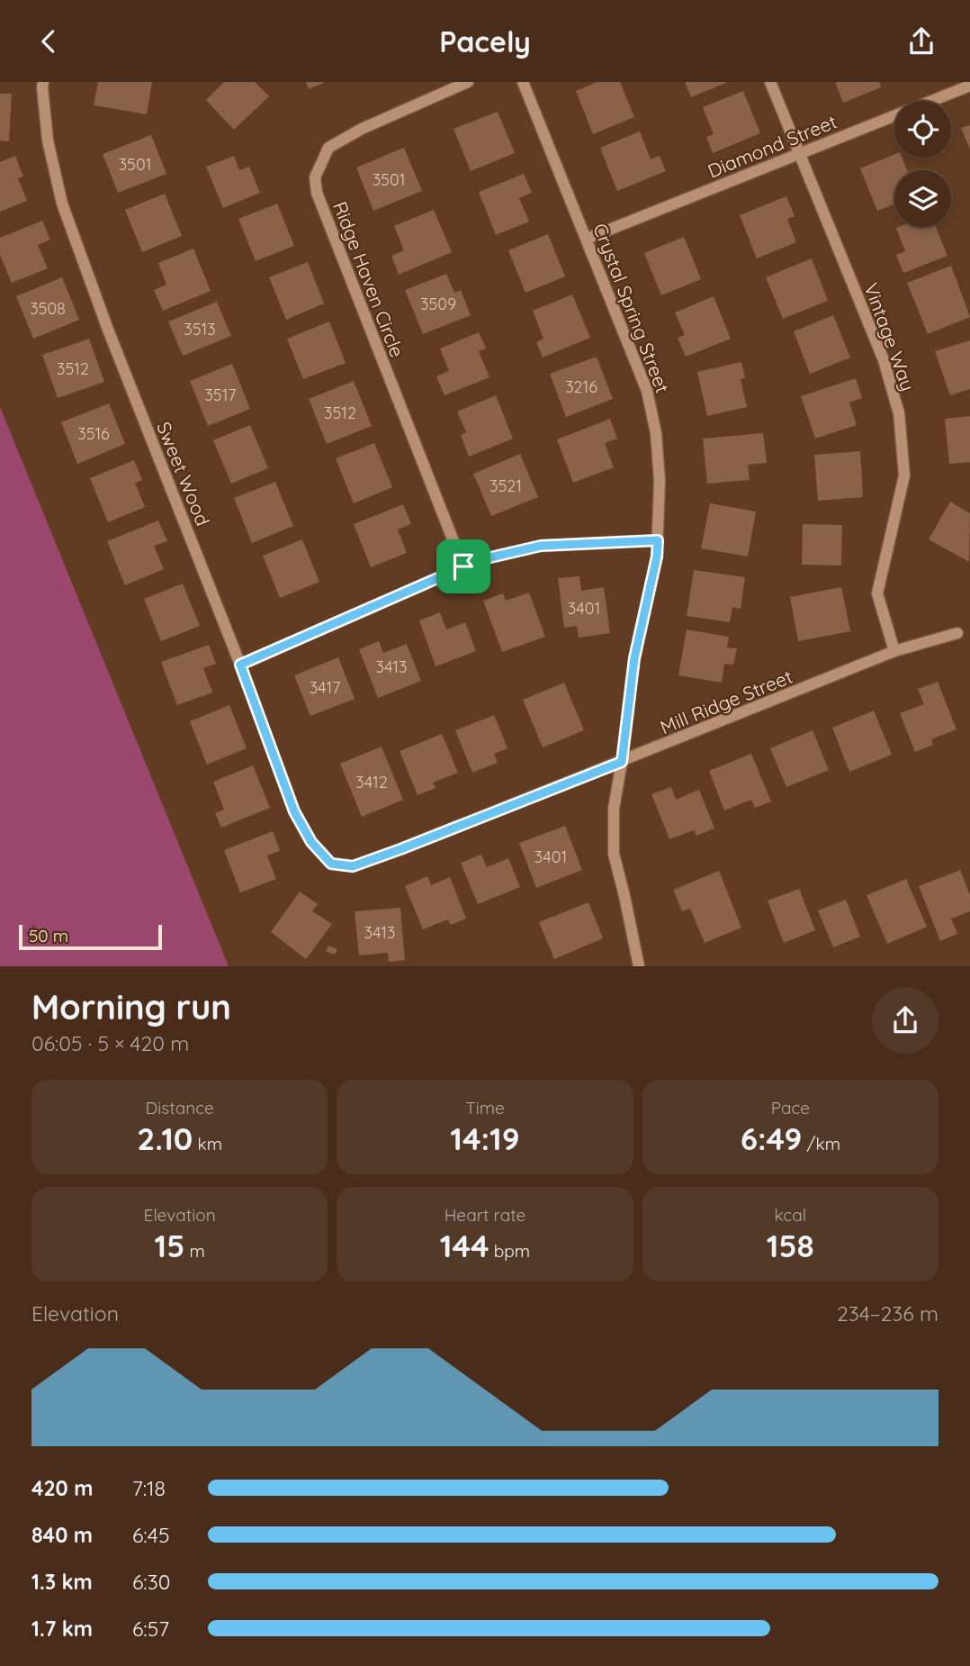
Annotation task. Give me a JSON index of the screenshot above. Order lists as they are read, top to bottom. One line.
{"streets":{"street":["Diamond Street","Ridge Haven Circle","Crystal Spring Street","Vintage Way","Sweet Wood","Mill Ridge Street"]},"crossings":[["Diamond Street","Crystal Spring Street"],["Diamond Street","Vintage Way"],["Crystal Spring Street","Mill Ridge Street"],["Vintage Way","Mill Ridge Street"],["Sweet Wood","Mill Ridge Street"]],"house_numbers":["3501","3501","3509","3508","3513","3512","3216","3517","3512","3516","3521","3401","3413","3417","3412","3401","3413"],"scale_bar":"50 m","page":{"header":"Pacely","scale":"50 m","heading":["Morning run","06:05 · 5 × 420 m"],"stats":[["Distance","2.10 km"],["Time","14:19"],["Pace","6:49 /km"],["Elevation","15 m"],["Heart rate","144 bpm"],["kcal","158"]],"chart":["Elevation","234–236 m"],"list":[{"name":"420 m","note":"7:18"},{"name":"840 m","note":"6:45"},{"name":"1.3 km","note":"6:30"},{"name":"1.7 km","note":"6:57"}]}}
